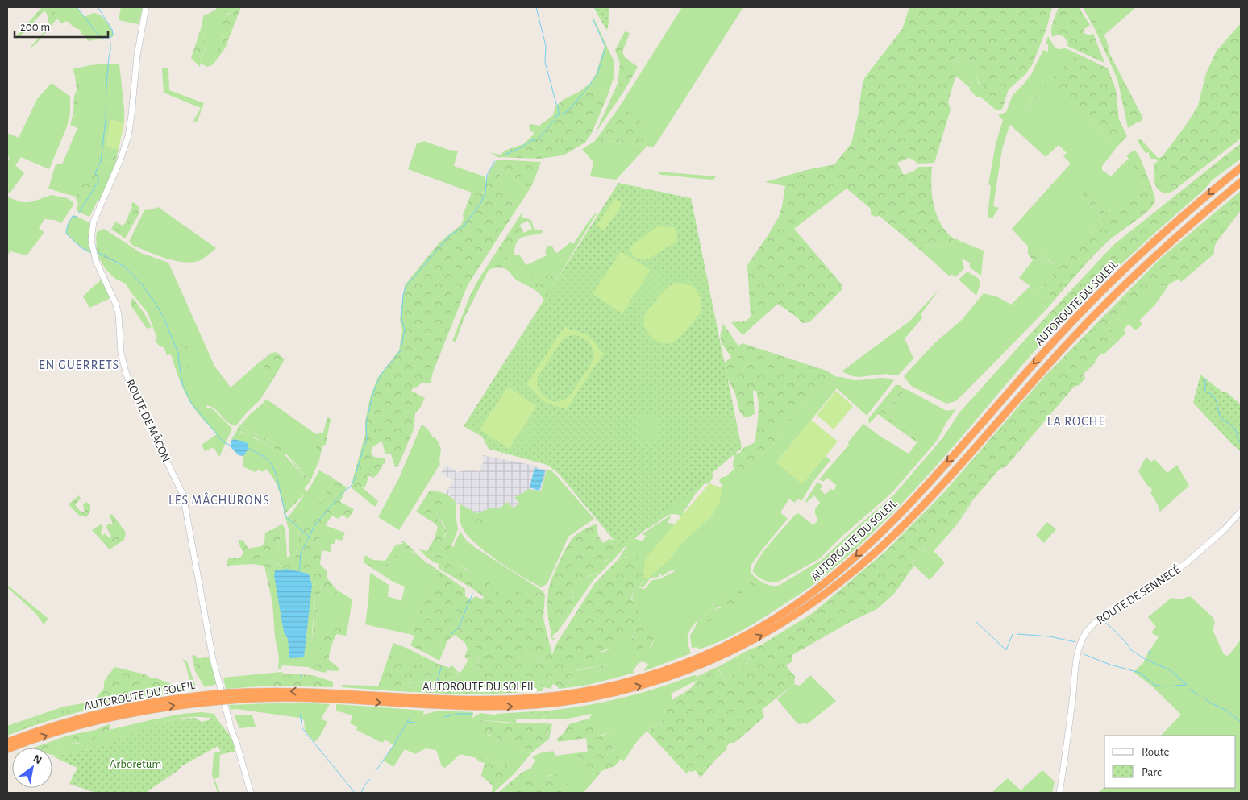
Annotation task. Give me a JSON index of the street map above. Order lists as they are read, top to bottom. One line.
{"streets":{"highway":["AUTOROUTE DU SOLEIL"],"street":["ROUTE DE MÂCON","ROUTE DE SENNECÉ"]},"crossings":[["AUTOROUTE DU SOLEIL","ROUTE DE MÂCON"]],"districts":["EN GUERRETS","LA ROCHE","LES MÂCHURONS"],"parks":["Arboretum"],"legend":["Route","Parc"],"scale_bar":"200 m","north":"top right"}
